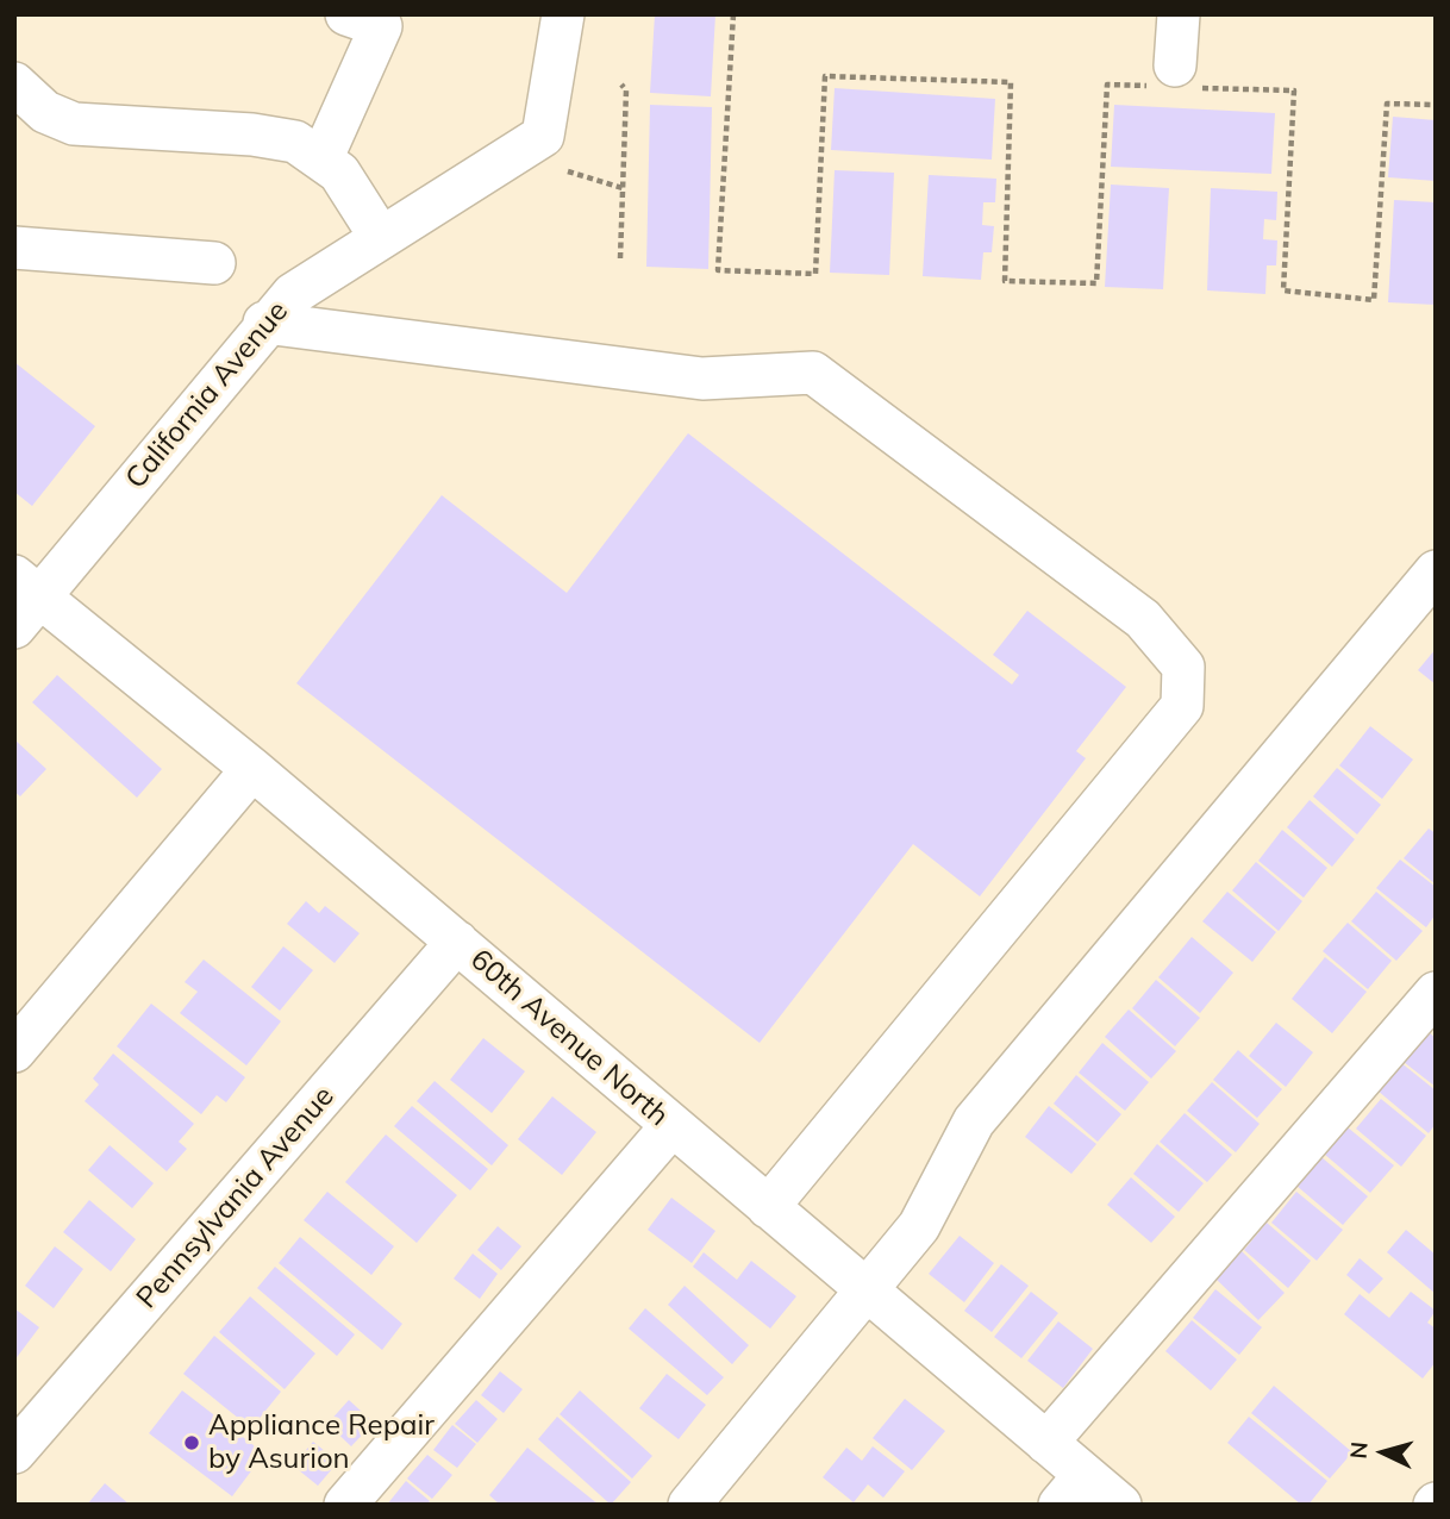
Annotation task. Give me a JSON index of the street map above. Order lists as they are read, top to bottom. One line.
{"streets":{"street":["California Avenue","60th Avenue North","Pennsylvania Avenue"]},"crossings":[["California Avenue","60th Avenue North"],["60th Avenue North","Pennsylvania Avenue"]],"places":["Appliance Repair by Asurion"],"north":"left"}
